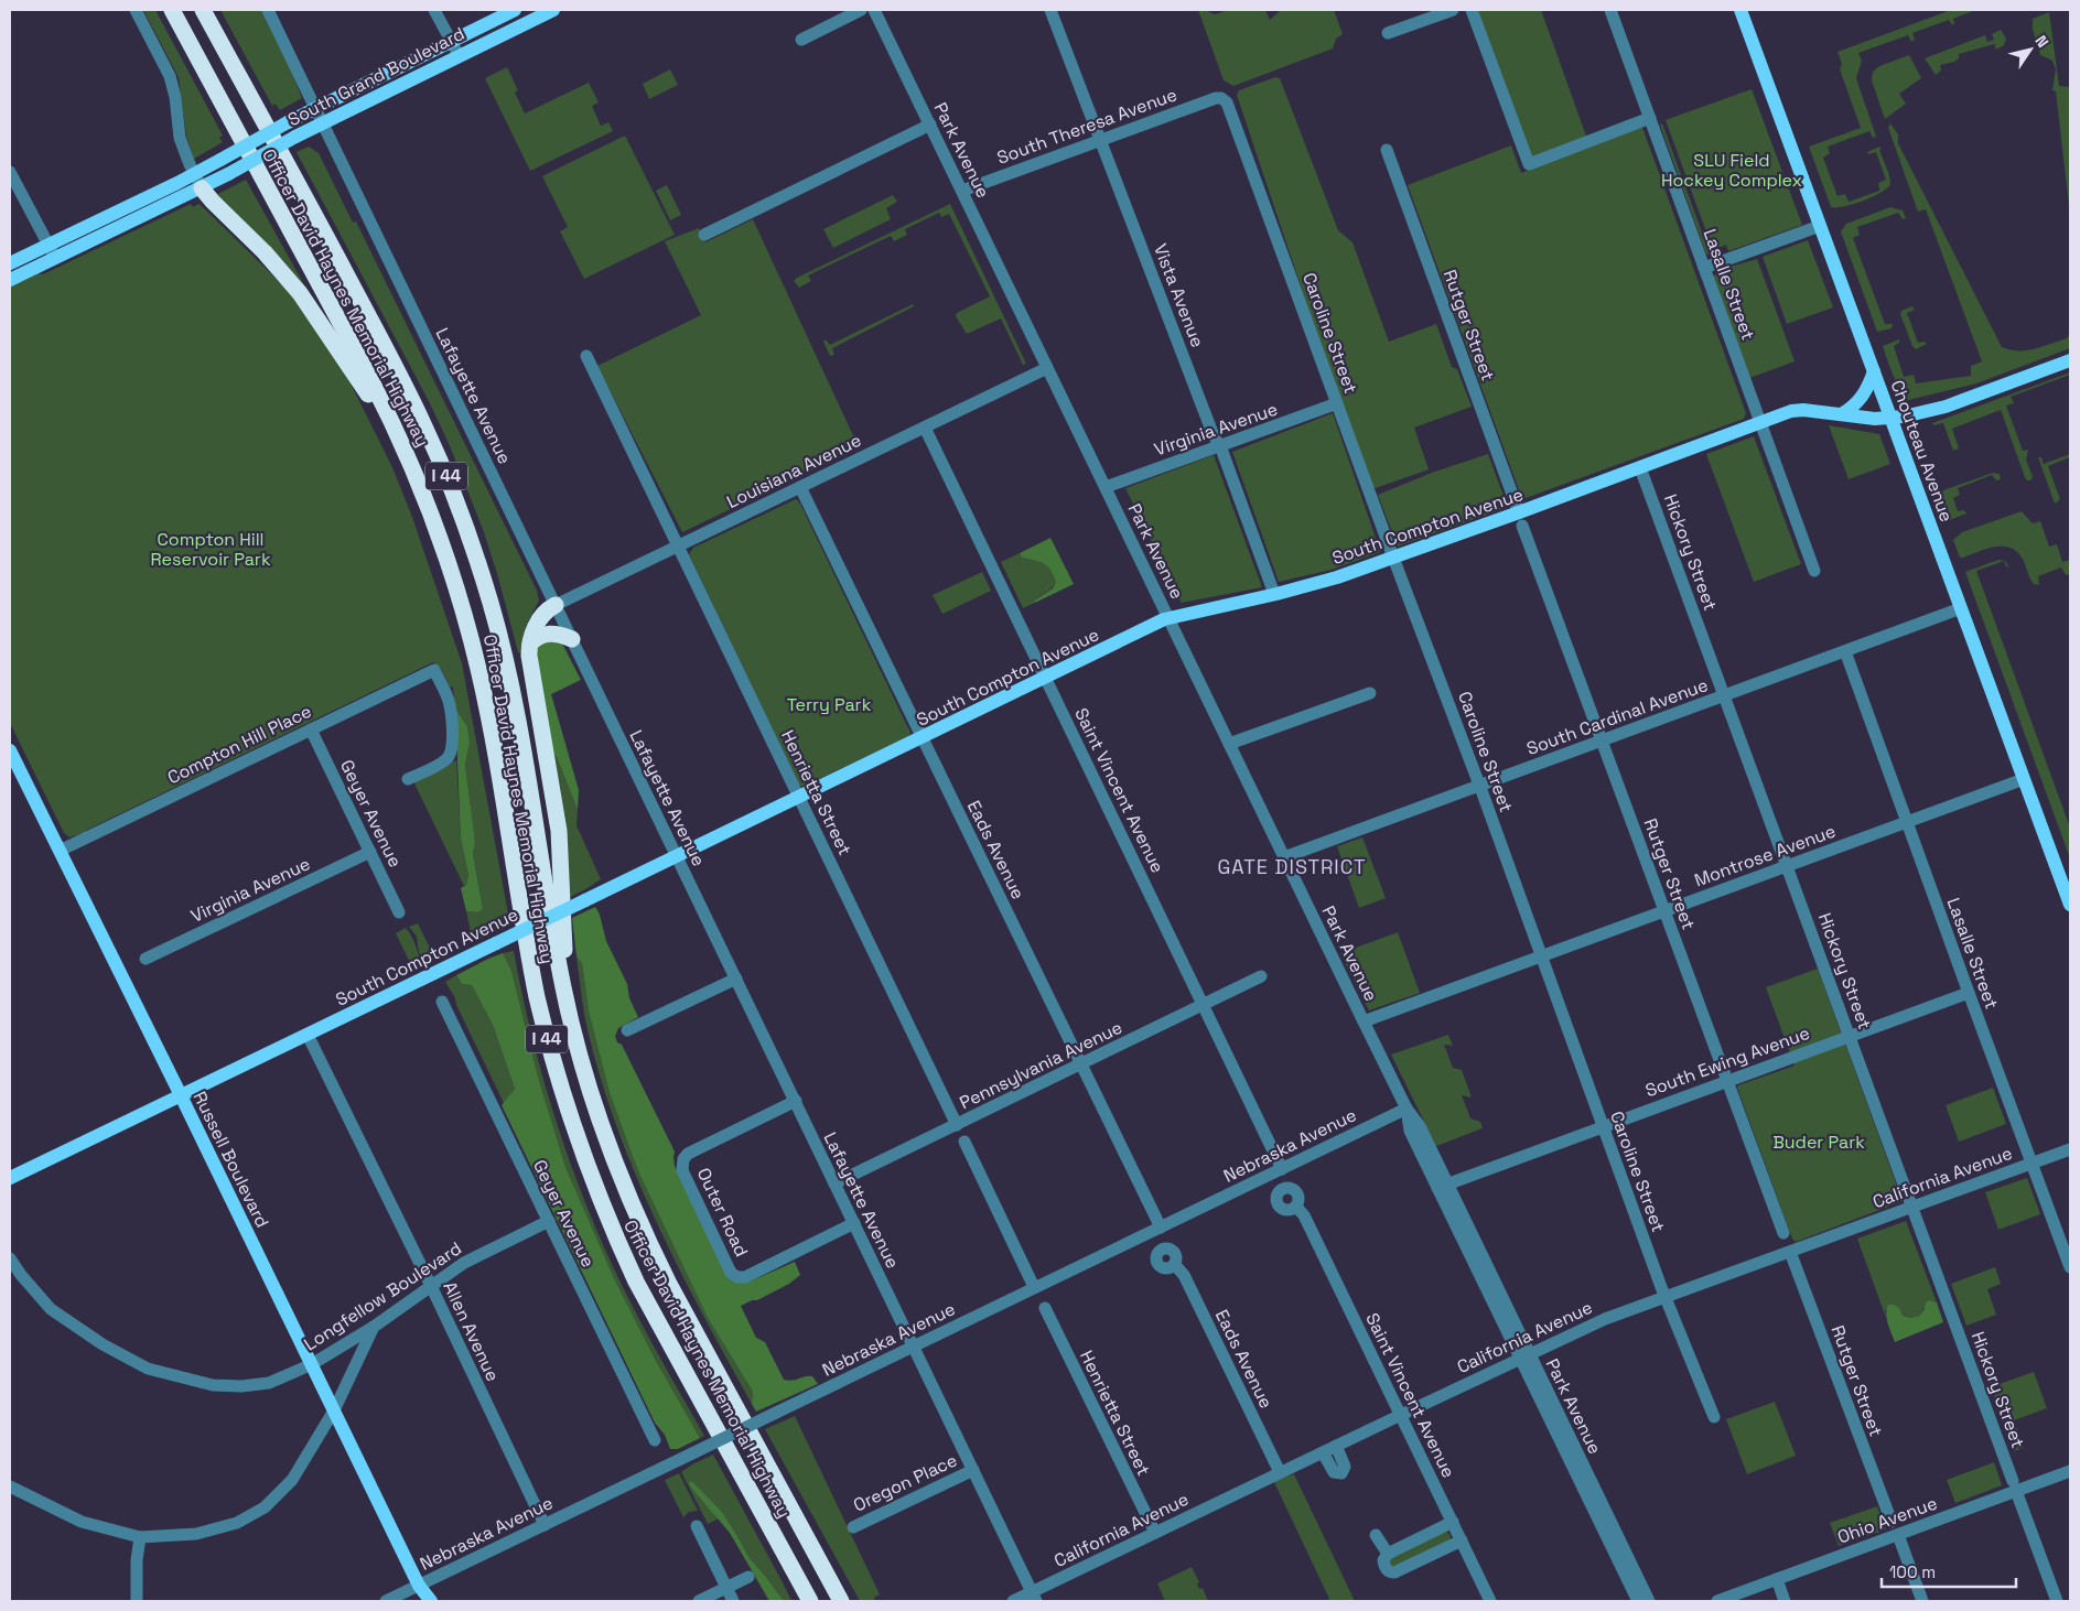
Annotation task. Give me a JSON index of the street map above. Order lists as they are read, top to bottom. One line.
{"streets":{"highway":["Officer David Haynes Memorial Highway","I 44"],"main road":["South Grand Boulevard","Chouteau Avenue","South Compton Avenue","Russell Boulevard"],"street":["South Theresa Avenue","Park Avenue","Lasalle Street","Vista Avenue","Rutger Street","Caroline Street","Lafayette Avenue","Virginia Avenue","Louisiana Avenue","Hickory Street","South Cardinal Avenue","Compton Hill Place","Saint Vincent Avenue","Henrietta Street","Geyer Avenue","Eads Avenue","Montrose Avenue","South Ewing Avenue","Pennsylvania Avenue","Nebraska Avenue","California Avenue","Outer Road","Longfellow Boulevard","Allen Avenue","Oregon Place","Ohio Avenue"]},"crossings":[["South Grand Boulevard","Lafayette Avenue"],["South Theresa Avenue","Park Avenue"],["South Theresa Avenue","Vista Avenue"],["South Theresa Avenue","Caroline Street"],["Park Avenue","Virginia Avenue"],["Park Avenue","Louisiana Avenue"],["Park Avenue","South Compton Avenue"],["Park Avenue","South Cardinal Avenue"],["Park Avenue","Montrose Avenue"],["Park Avenue","South Ewing Avenue"],["Park Avenue","Nebraska Avenue"],["Park Avenue","California Avenue"],["Lasalle Street","South Compton Avenue"],["Lasalle Street","South Cardinal Avenue"],["Lasalle Street","Montrose Avenue"],["Lasalle Street","South Ewing Avenue"],["Lasalle Street","California Avenue"],["Vista Avenue","Virginia Avenue"],["Vista Avenue","South Compton Avenue"],["Rutger Street","South Compton Avenue"],["Rutger Street","South Cardinal Avenue"],["Rutger Street","Montrose Avenue"],["Rutger Street","South Ewing Avenue"],["Rutger Street","California Avenue"],["Caroline Street","Virginia Avenue"],["Caroline Street","South Compton Avenue"],["Caroline Street","South Cardinal Avenue"],["Caroline Street","Montrose Avenue"],["Caroline Street","South Ewing Avenue"],["Caroline Street","California Avenue"],["Lafayette Avenue","Louisiana Avenue"],["Lafayette Avenue","South Compton Avenue"],["Lafayette Avenue","Pennsylvania Avenue"],["Lafayette Avenue","Nebraska Avenue"],["Lafayette Avenue","California Avenue"],["Lafayette Avenue","Outer Road"],["Lafayette Avenue","Oregon Place"],["Virginia Avenue","Geyer Avenue"],["Chouteau Avenue","South Compton Avenue"],["Chouteau Avenue","South Cardinal Avenue"],["Chouteau Avenue","Montrose Avenue"],["Louisiana Avenue","Saint Vincent Avenue"],["Louisiana Avenue","Henrietta Street"],["Louisiana Avenue","Eads Avenue"],["South Compton Avenue","Saint Vincent Avenue"],["South Compton Avenue","Henrietta Street"],["South Compton Avenue","Eads Avenue"],["South Compton Avenue","Russell Boulevard"],["South Compton Avenue","Allen Avenue"],["Hickory Street","South Cardinal Avenue"],["Hickory Street","Montrose Avenue"],["Hickory Street","South Ewing Avenue"],["Hickory Street","California Avenue"],["Hickory Street","Ohio Avenue"],["Compton Hill Place","Geyer Avenue"],["Compton Hill Place","Russell Boulevard"],["Saint Vincent Avenue","Pennsylvania Avenue"],["Saint Vincent Avenue","Nebraska Avenue"],["Saint Vincent Avenue","California Avenue"],["Henrietta Street","Pennsylvania Avenue"],["Henrietta Street","California Avenue"],["Geyer Avenue","Longfellow Boulevard"],["Eads Avenue","Pennsylvania Avenue"],["Eads Avenue","Nebraska Avenue"],["Eads Avenue","California Avenue"],["Nebraska Avenue","Russell Boulevard"],["Nebraska Avenue","Allen Avenue"],["Russell Boulevard","Longfellow Boulevard"],["Longfellow Boulevard","Allen Avenue"]],"districts":["GATE DISTRICT"],"parks":["SLU Field Hockey Complex","Compton Hill Reservoir Park","Terry Park","Buder Park"],"scale_bar":"100 m","north":"top right"}
